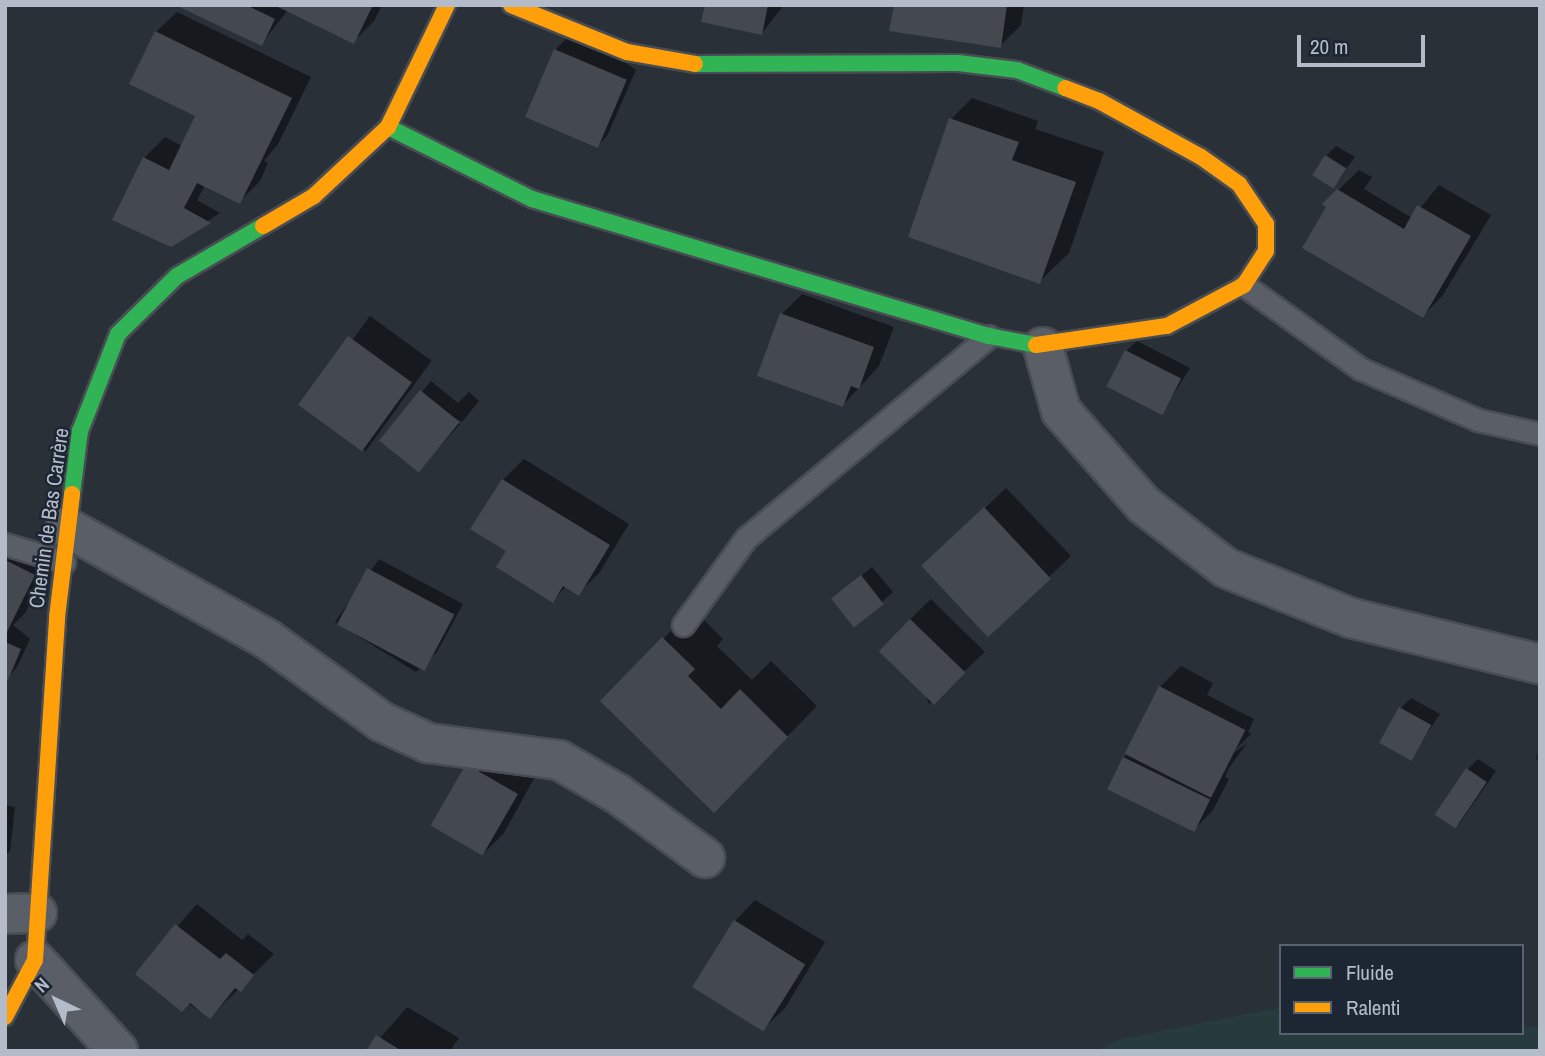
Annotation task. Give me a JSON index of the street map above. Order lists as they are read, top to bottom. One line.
{"streets":{"street":["Chemin de Bas Carrère"]},"legend":["Fluide","Ralenti"],"scale_bar":"20 m","north":"top left"}
